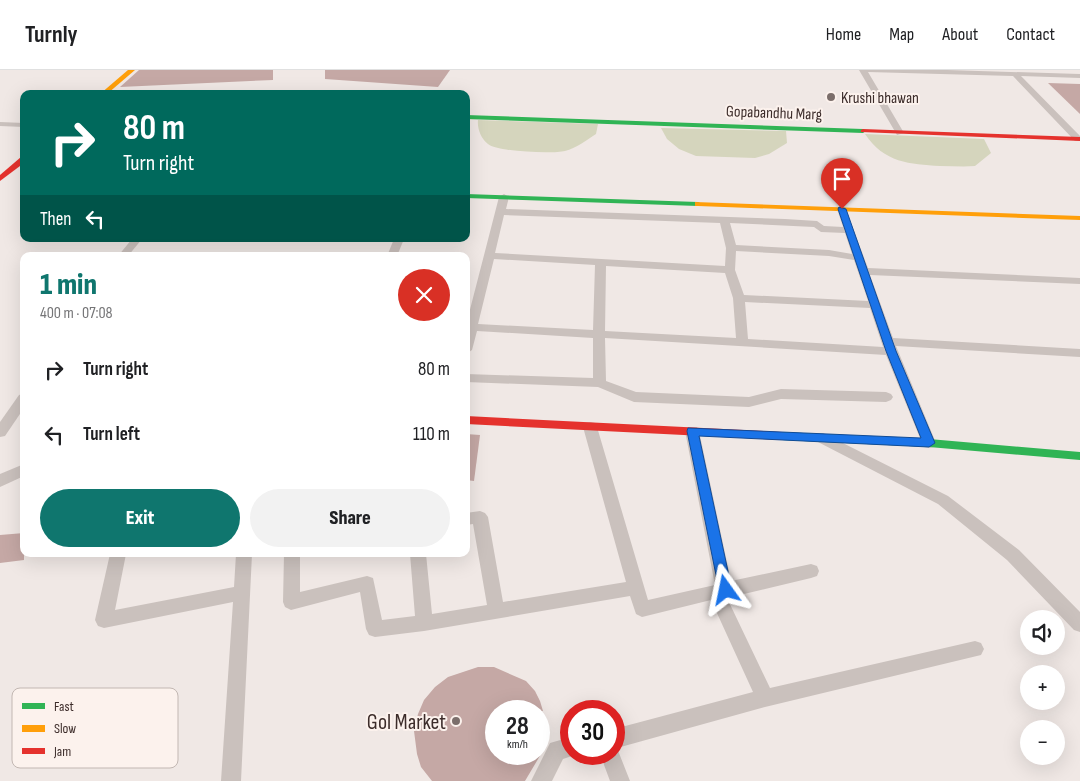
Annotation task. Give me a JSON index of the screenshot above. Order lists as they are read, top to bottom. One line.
{"streets":{"street":["Gopabandhu Marg"]},"places":["Krushi bhawan","Gol Market"],"legend":["Fast","Slow","Jam"],"page":{"header":"Turnly","nav":["Home","Map","About","Contact"],"turn":["80 m","Turn right"],"then":"Then","heading":["1 min","400 m · 07:08"],"list":[{"name":"Turn right","value":"80 m"},{"name":"Turn left","value":"110 m"}],"buttons":["Exit","Share"],"map_buttons":["+","−"],"speed":"28 km/h","limit":"30"}}
